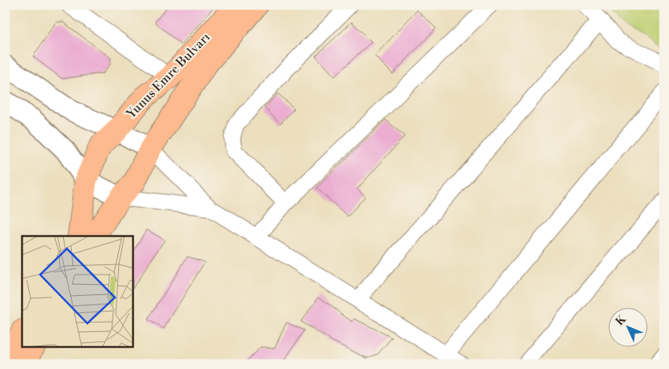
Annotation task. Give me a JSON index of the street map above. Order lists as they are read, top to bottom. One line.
{"streets":{"main road":["Yunus Emre Bulvarı"]},"north":"top left"}
